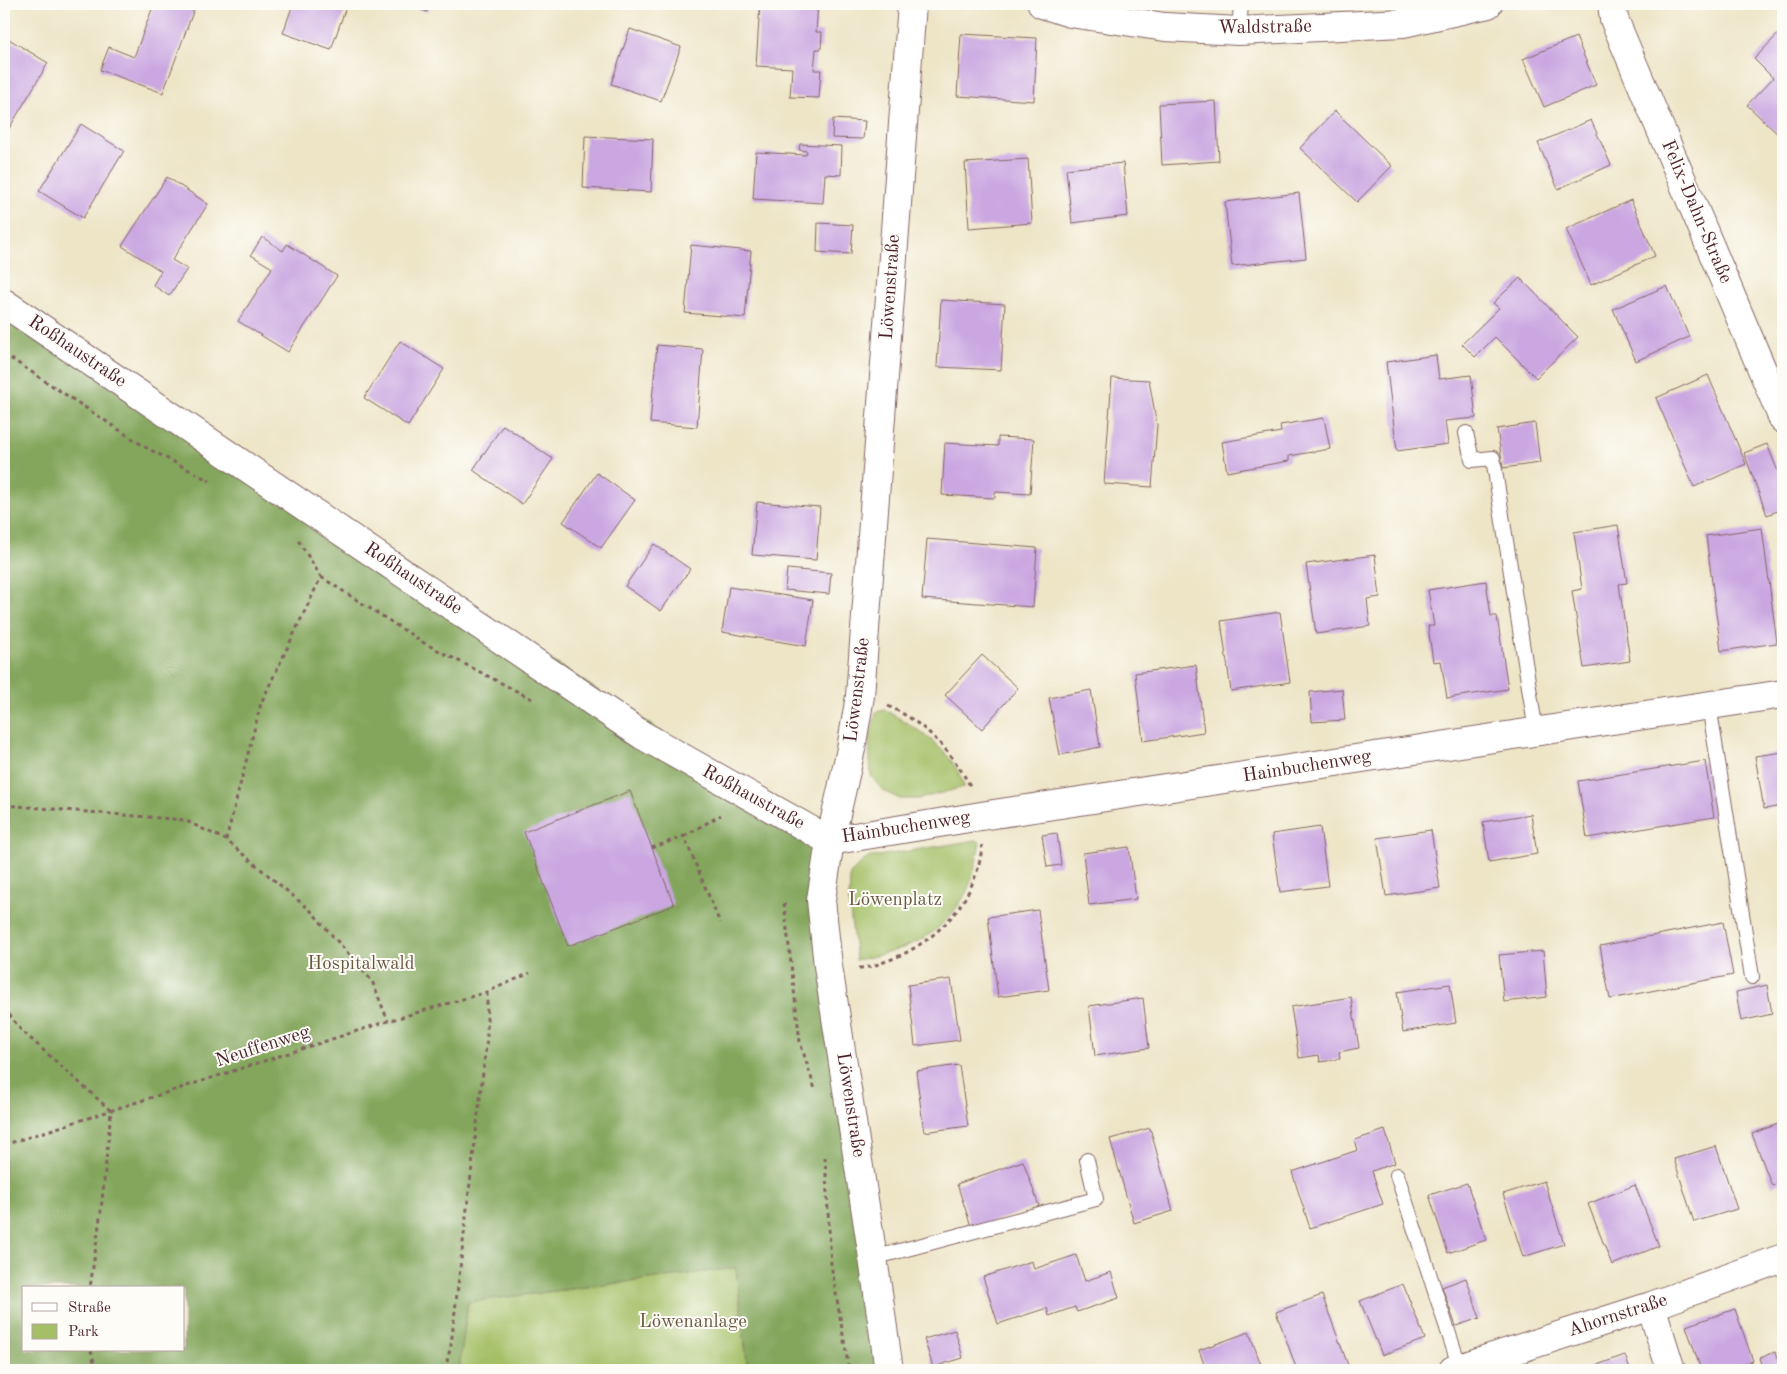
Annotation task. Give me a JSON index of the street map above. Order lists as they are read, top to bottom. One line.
{"streets":{"street":["Waldstraße","Felix-Dahn-Straße","Löwenstraße","Roßhaustraße","Hainbuchenweg","Ahornstraße"],"path":["Neuffenweg"]},"crossings":[["Löwenstraße","Roßhaustraße"],["Löwenstraße","Hainbuchenweg"],["Roßhaustraße","Hainbuchenweg"]],"parks":["Löwenplatz","Hospitalwald","Löwenanlage"],"legend":["Straße","Park"]}
